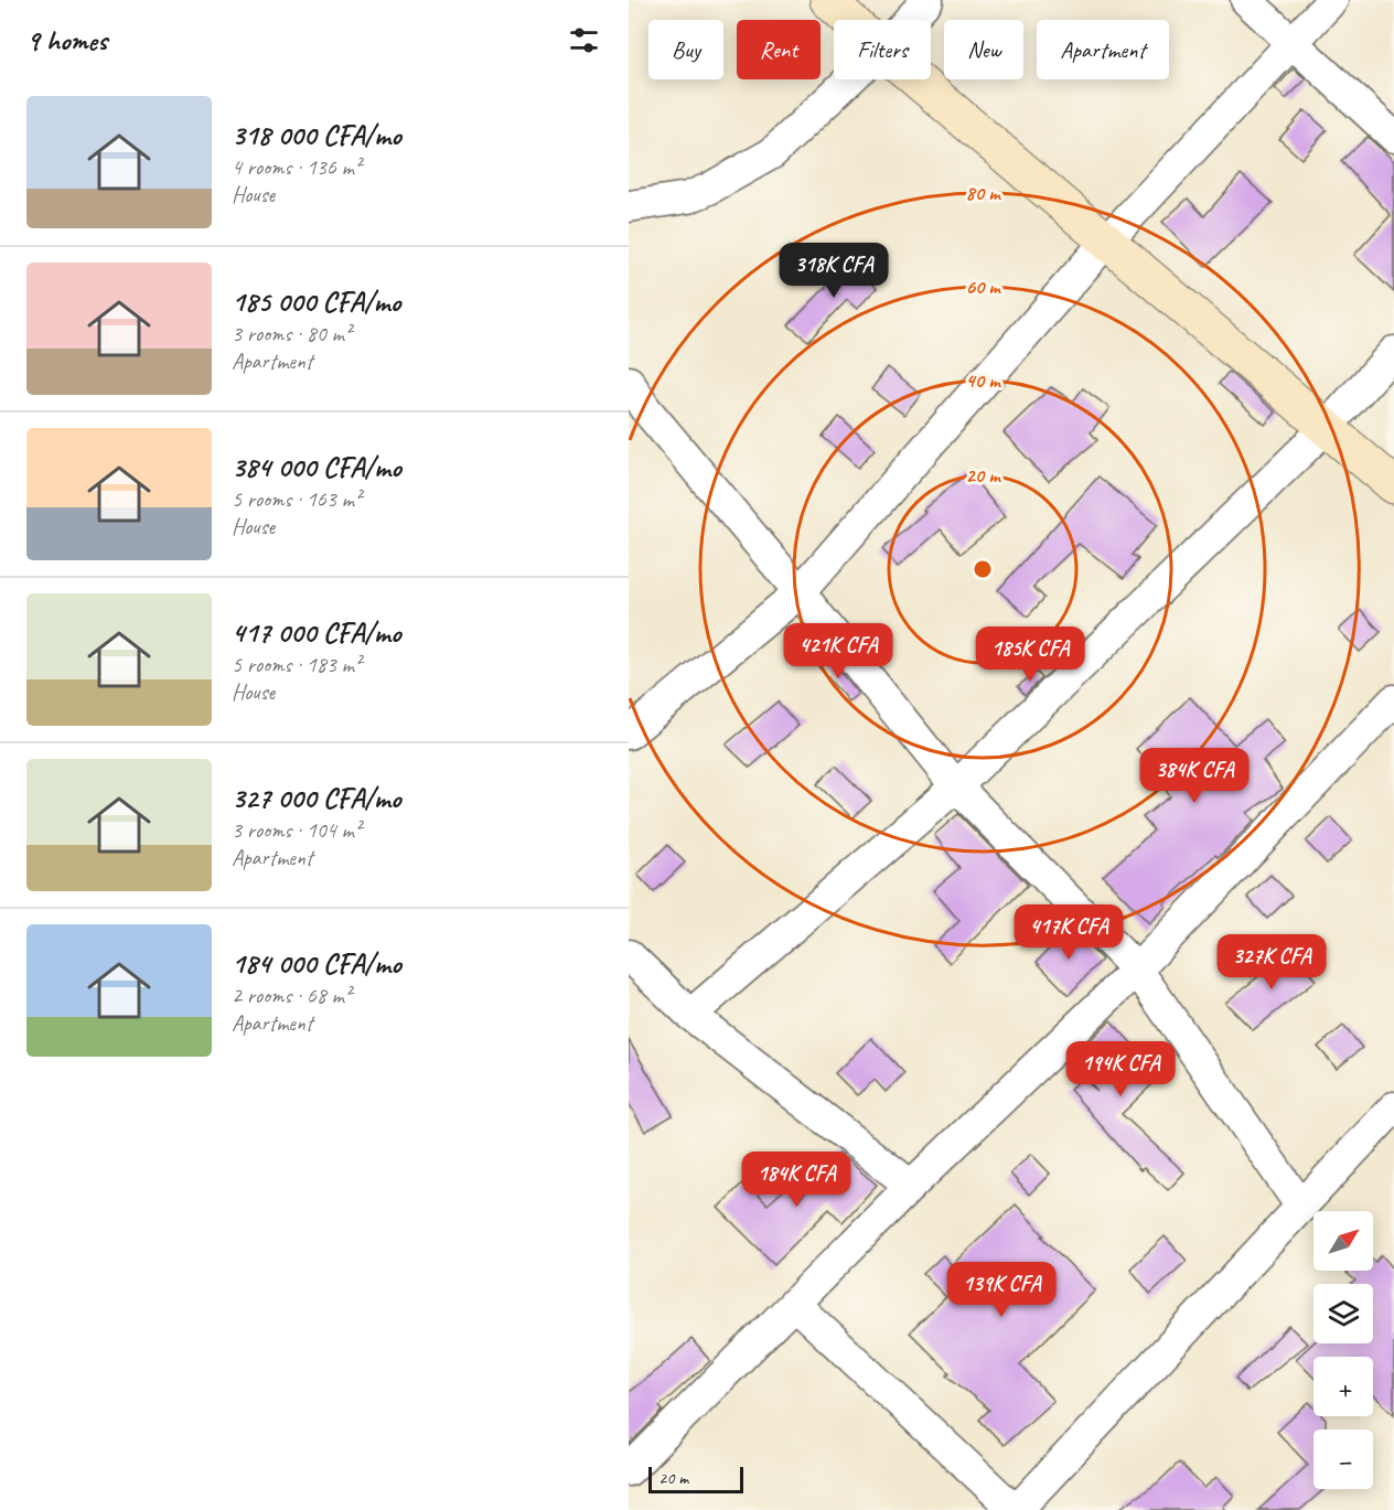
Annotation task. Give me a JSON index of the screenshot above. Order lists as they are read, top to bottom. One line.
{"scale_bar":"20 m","north":"top right","page":{"heading":"9 homes","chip":["Buy","Rent","Filters","New","Apartment"],"list":[{"name":"318 000 CFA/mo","note":"4 rooms · 136 m² · House"},{"name":"185 000 CFA/mo","note":"3 rooms · 80 m² · Apartment"},{"name":"384 000 CFA/mo","note":"5 rooms · 163 m² · House"},{"name":"417 000 CFA/mo","note":"5 rooms · 183 m² · House"},{"name":"327 000 CFA/mo","note":"3 rooms · 104 m² · Apartment"},{"name":"184 000 CFA/mo","note":"2 rooms · 68 m² · Apartment"}],"price":["318K CFA","421K CFA","185K CFA","384K CFA","417K CFA","327K CFA","194K CFA","184K CFA","139K CFA"],"map_buttons":["+","−"],"scale":"20 m"},"rings":["80 m","60 m","40 m","20 m"]}
